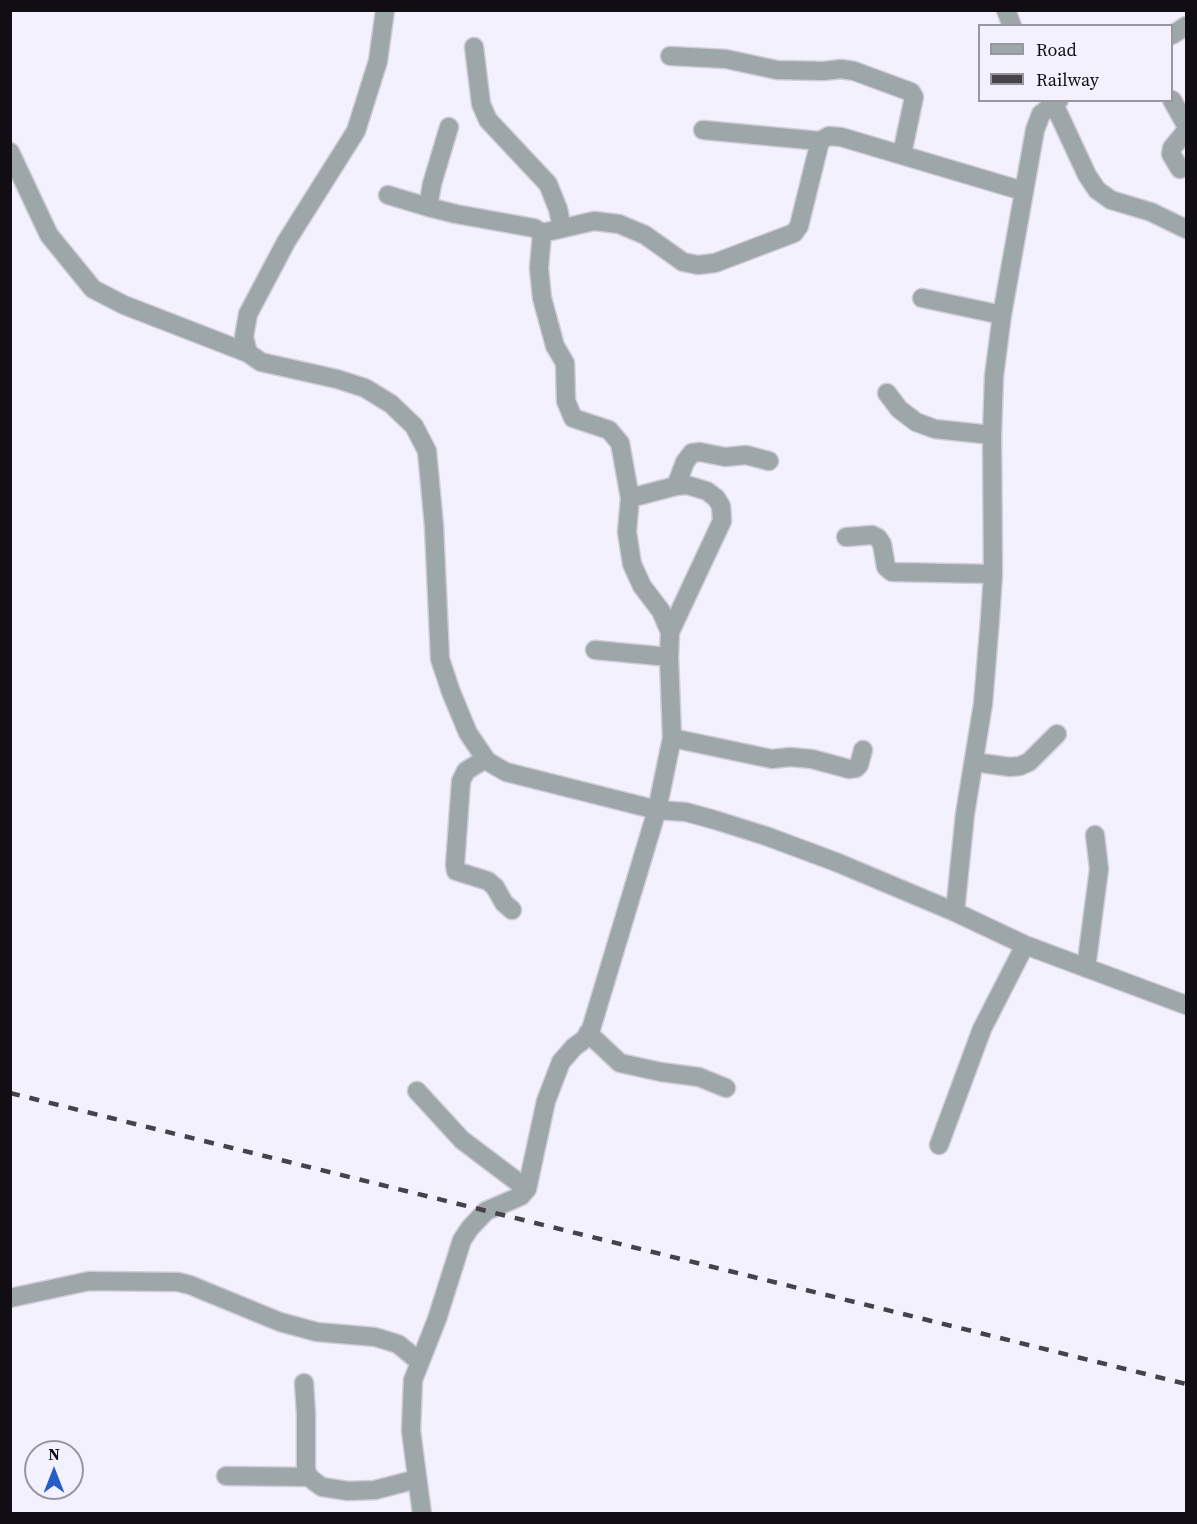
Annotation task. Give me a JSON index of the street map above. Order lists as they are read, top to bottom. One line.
{"legend":["Road","Railway"],"north":"top"}
